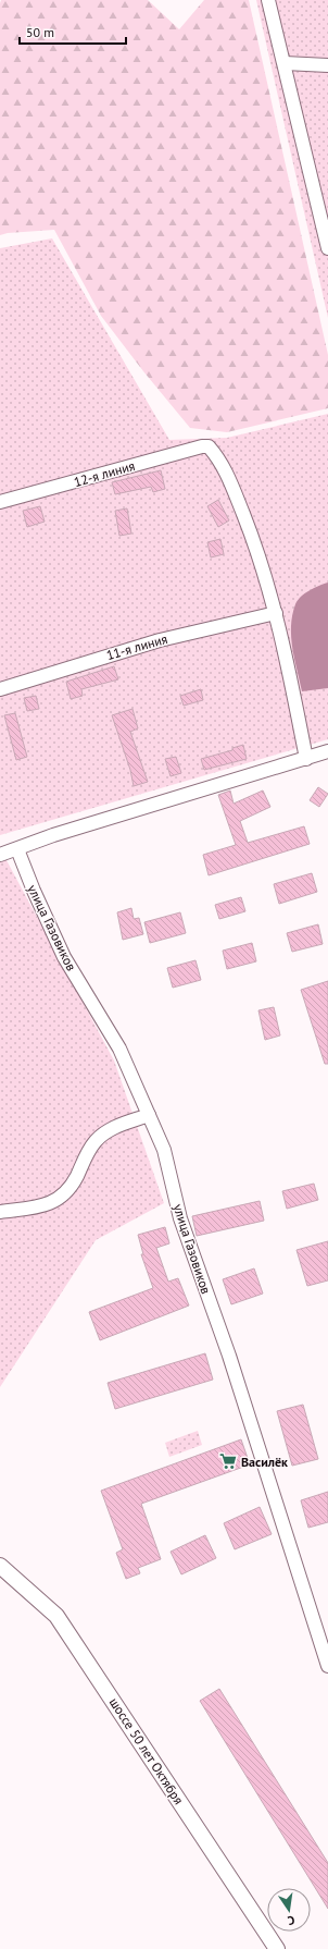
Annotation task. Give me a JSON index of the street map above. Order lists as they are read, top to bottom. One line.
{"streets":{"street":["12-я линия","11-я линия","улица Газовиков","шоссе 50 лет Октября"]},"crossings":[["12-я линия","11-я линия"]],"places":{"supermarket":["Василёк"]},"scale_bar":"50 m","north":"bottom"}
